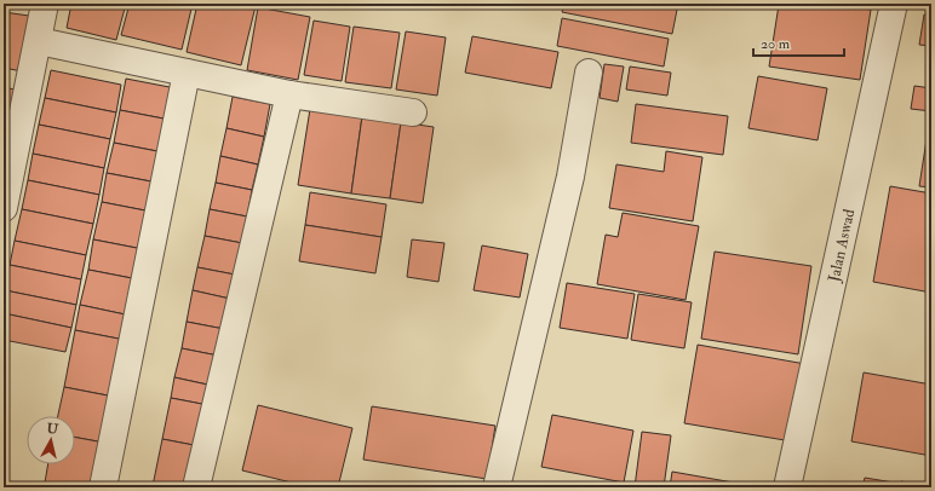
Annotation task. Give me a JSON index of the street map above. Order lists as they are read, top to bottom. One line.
{"streets":{"street":["Jalan Aswad"]},"scale_bar":"20 m","north":"top"}
